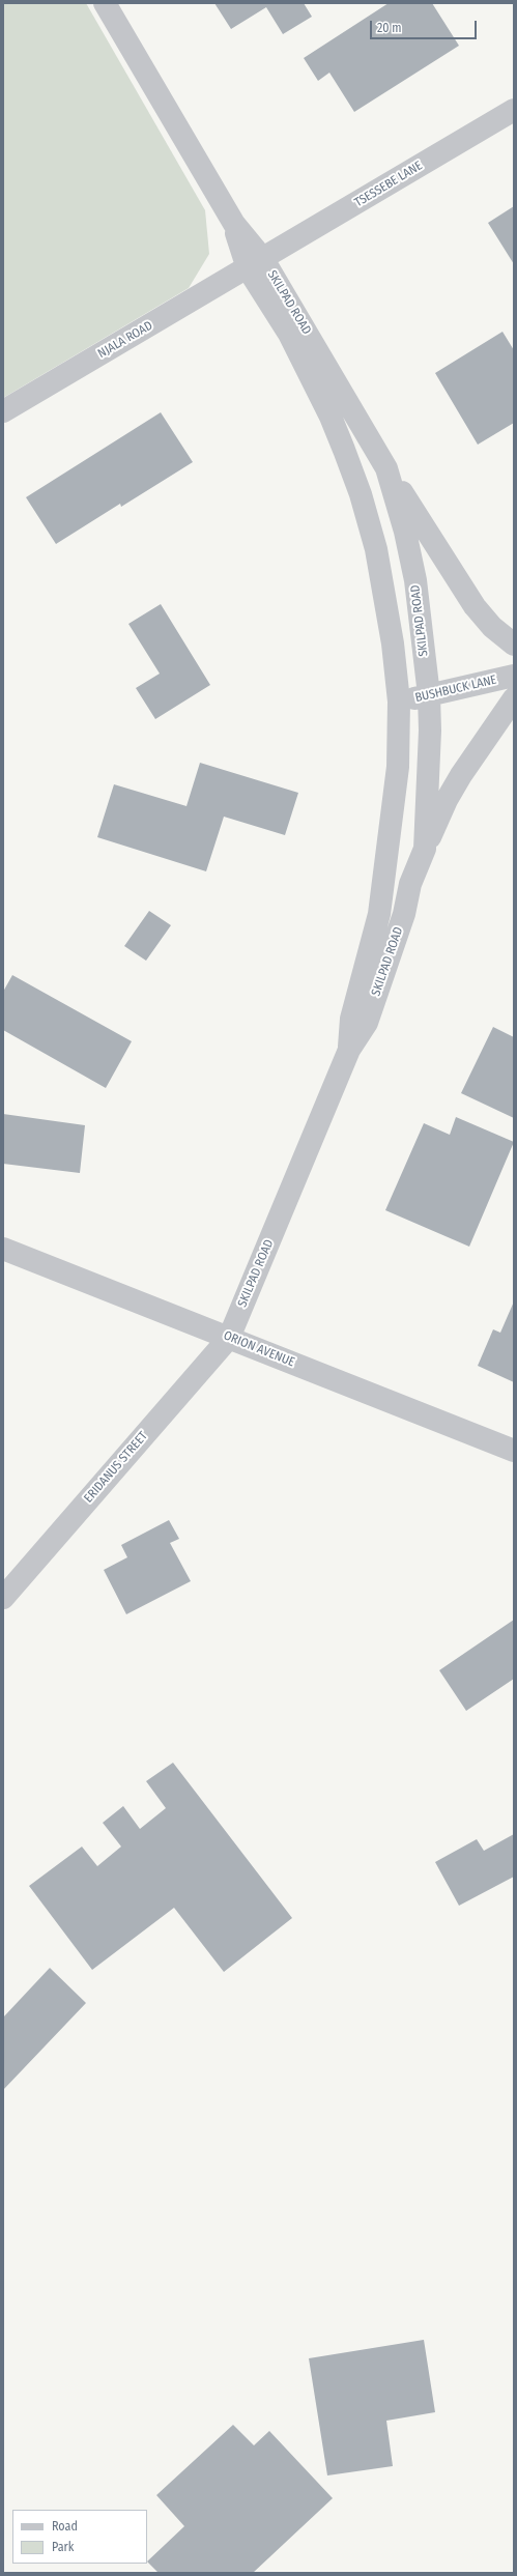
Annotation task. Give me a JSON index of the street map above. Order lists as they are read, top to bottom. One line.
{"streets":{"street":["TSESSEBE LANE","SKILPAD ROAD","NJALA ROAD","BUSHBUCK LANE","ORION AVENUE","ERIDANUS STREET"]},"crossings":[["TSESSEBE LANE","SKILPAD ROAD"],["TSESSEBE LANE","NJALA ROAD"],["SKILPAD ROAD","NJALA ROAD"],["SKILPAD ROAD","BUSHBUCK LANE"],["SKILPAD ROAD","ORION AVENUE"],["SKILPAD ROAD","ERIDANUS STREET"],["ORION AVENUE","ERIDANUS STREET"]],"legend":["Road","Park"],"scale_bar":"20 m"}
